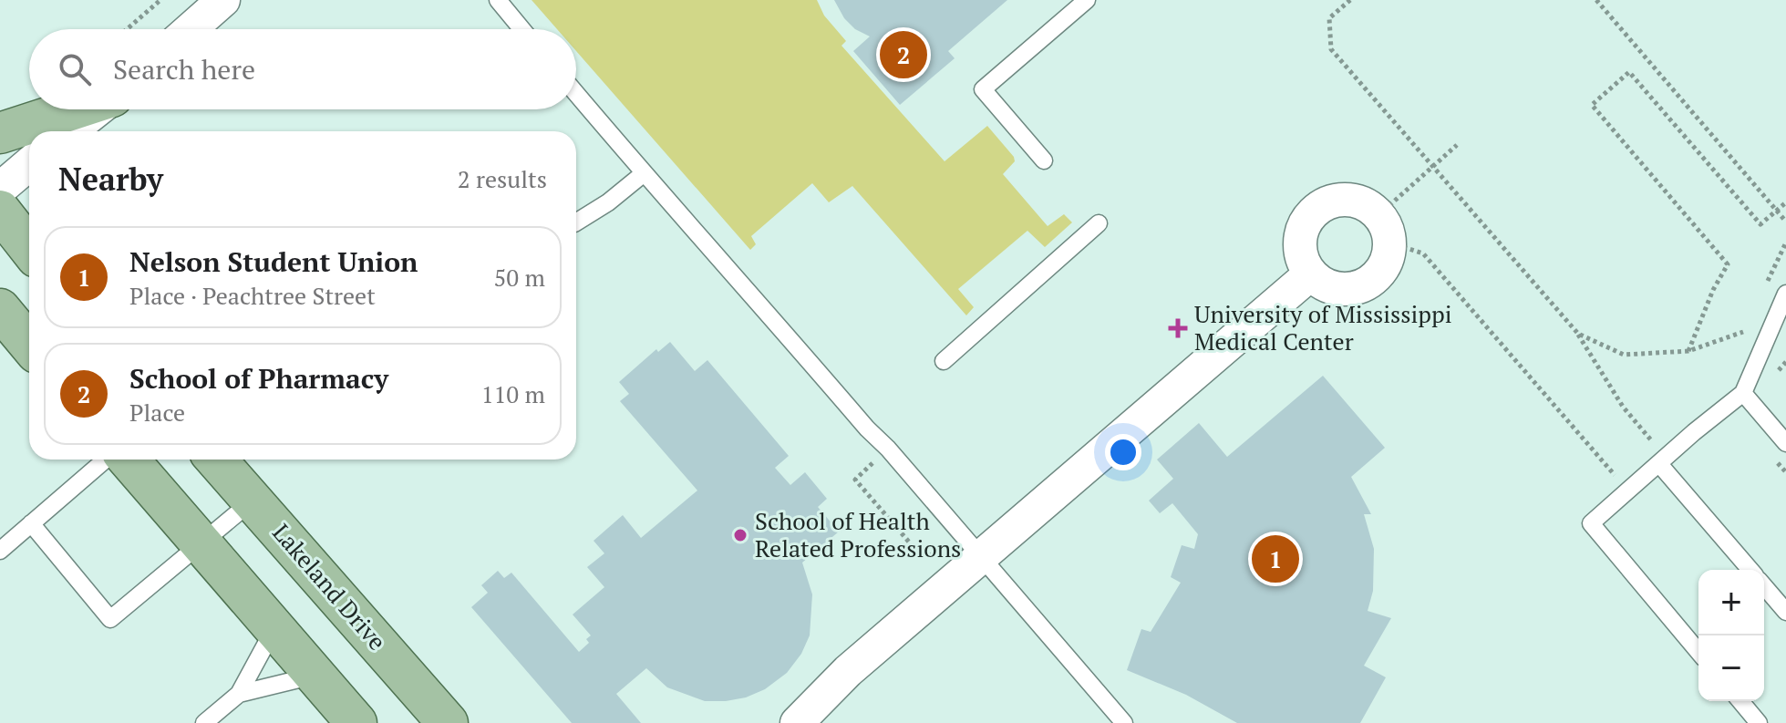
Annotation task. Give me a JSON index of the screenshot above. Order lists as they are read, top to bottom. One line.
{"streets":{"main road":["Lakeland Drive"]},"places":{"health":["University of Mississippi Medical Center"],"other":["School of Health Related Professions"]},"page":{"pins":["2","1"],"search":"Search here","heading":["Nearby","2 results"],"list":[{"mark":"1","name":"Nelson Student Union","note":"Place · Peachtree Street","value":"50 m"},{"mark":"2","name":"School of Pharmacy","note":"Place","value":"110 m"}],"map_buttons":["+","−"]}}
